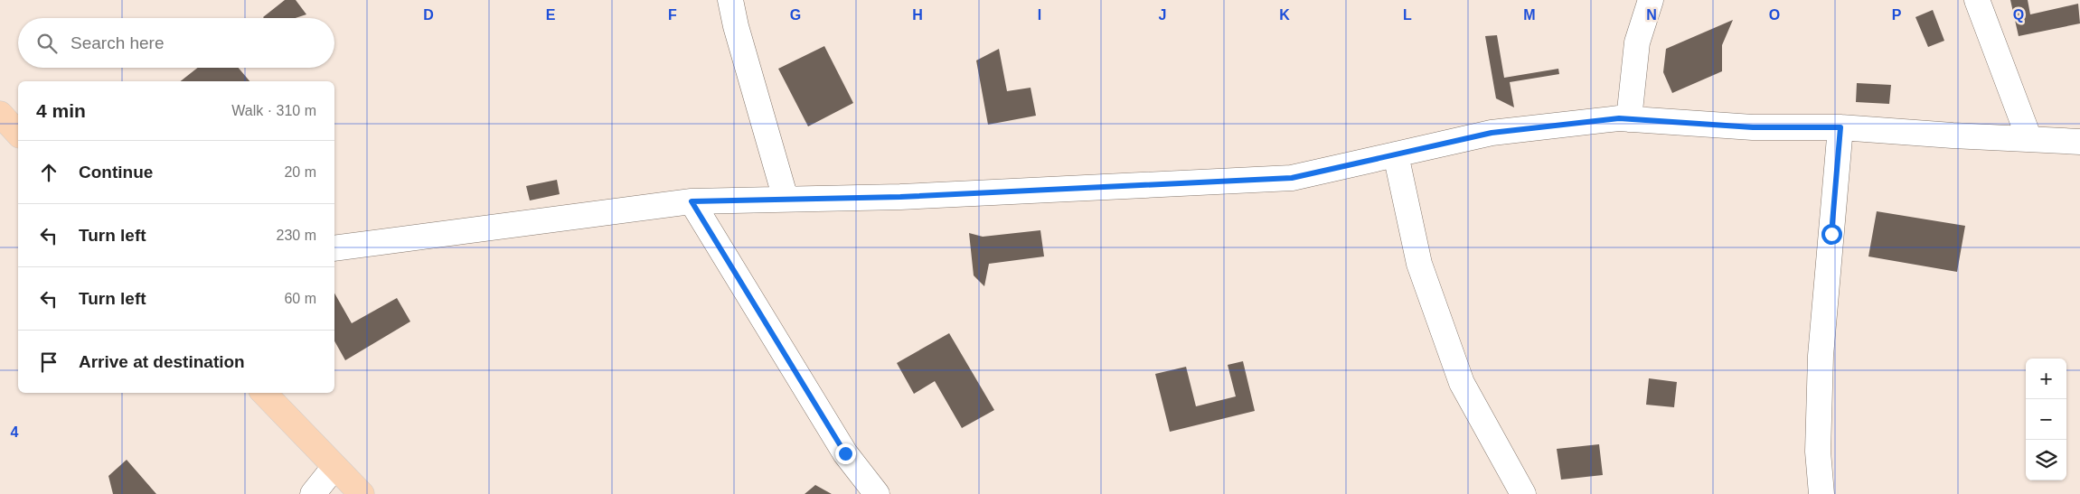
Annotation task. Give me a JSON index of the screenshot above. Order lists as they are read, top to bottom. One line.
{"page":{"search":"Search here","heading":["4 min","Walk · 310 m"],"list":[["Continue","20 m"],["Turn left","230 m"],["Turn left","60 m"],"Arrive at destination"],"map_buttons":["+","−"]},"grid":{"columns":["D","E","F","G","H","I","J","K","L","M","N","O","P","Q"],"rows":["4"]}}
